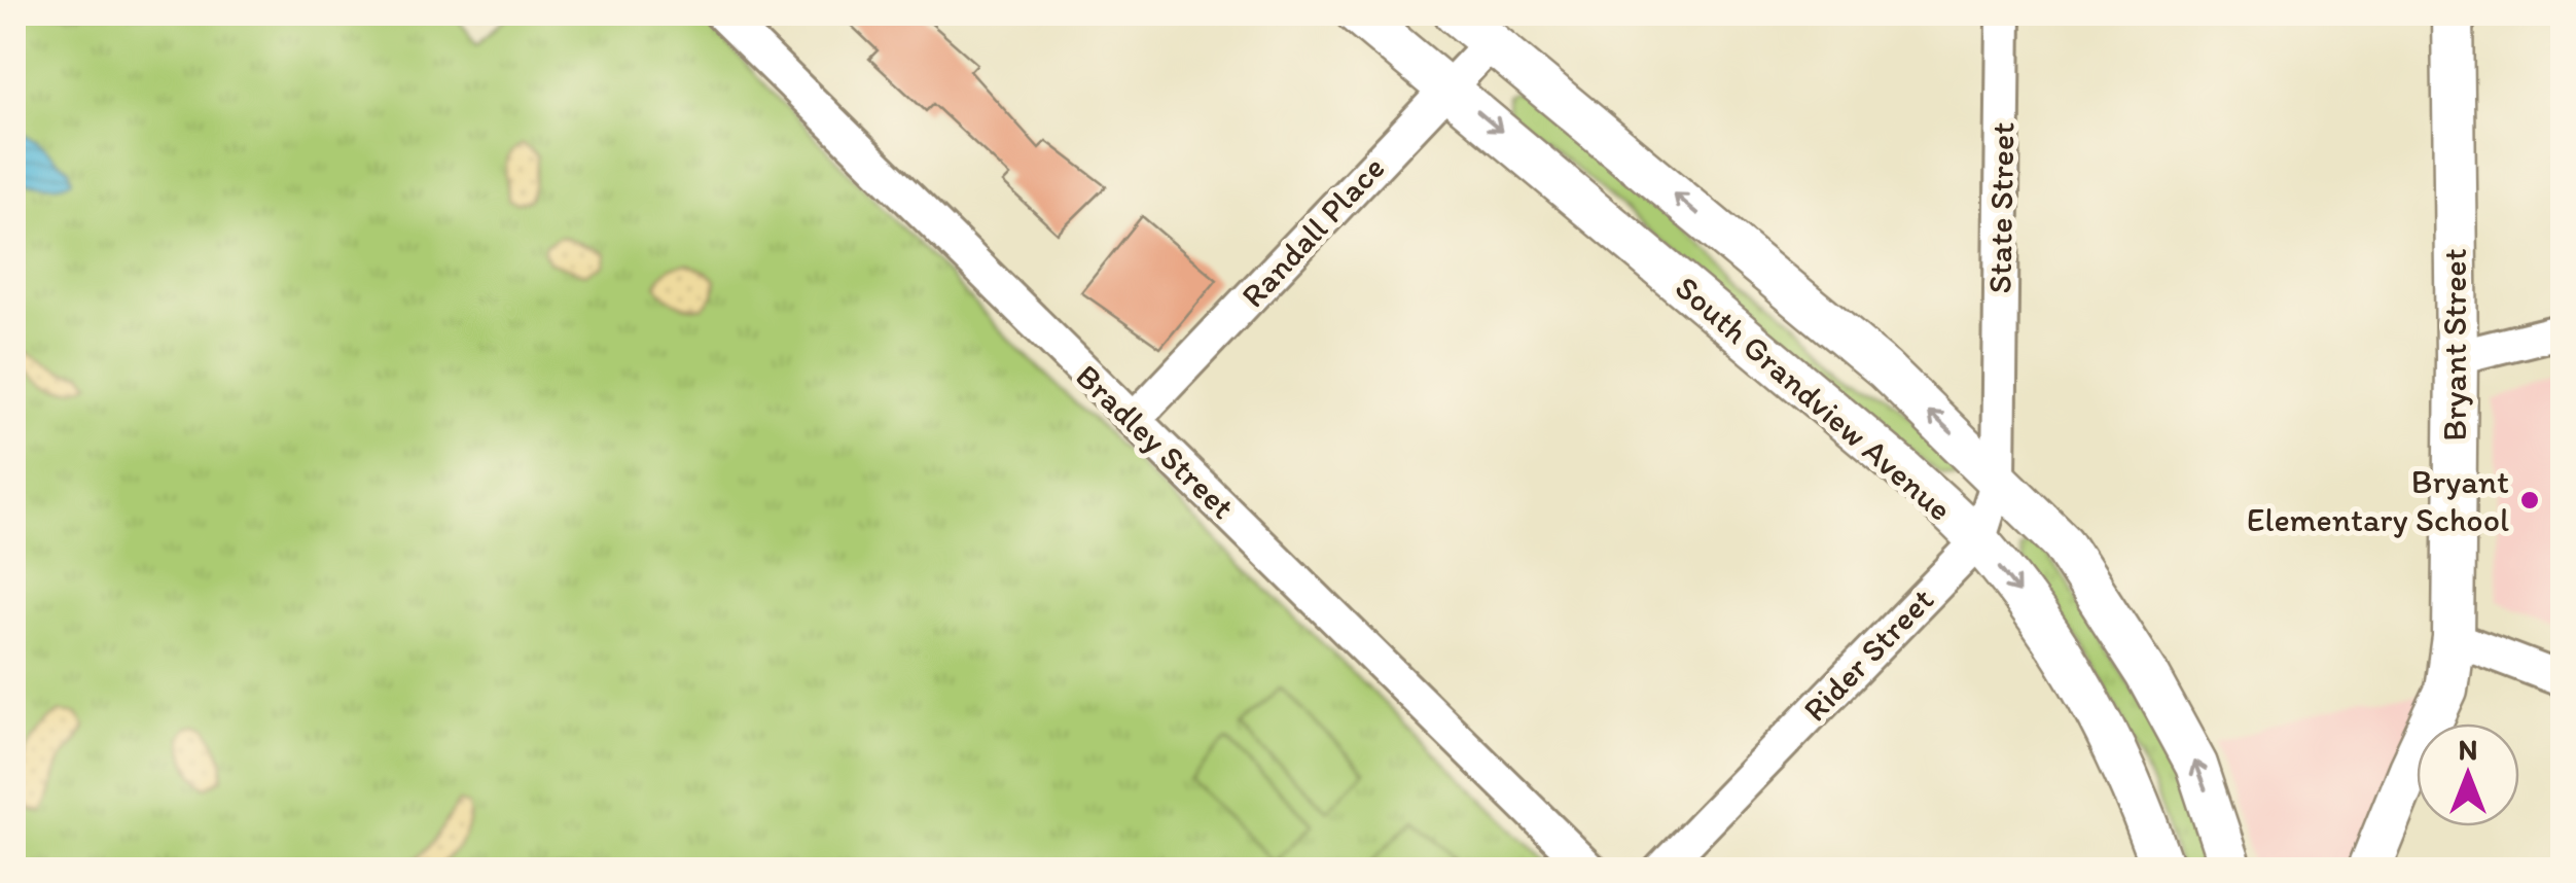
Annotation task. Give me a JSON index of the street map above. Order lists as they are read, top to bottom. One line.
{"streets":{"main road":["Bryant Street","South Grandview Avenue"],"street":["State Street","Randall Place","Bradley Street","Rider Street"]},"crossings":[["State Street","Rider Street"],["Randall Place","South Grandview Avenue"],["Randall Place","Bradley Street"],["South Grandview Avenue","Rider Street"]],"places":["Bryant Elementary School"],"north":"top"}
